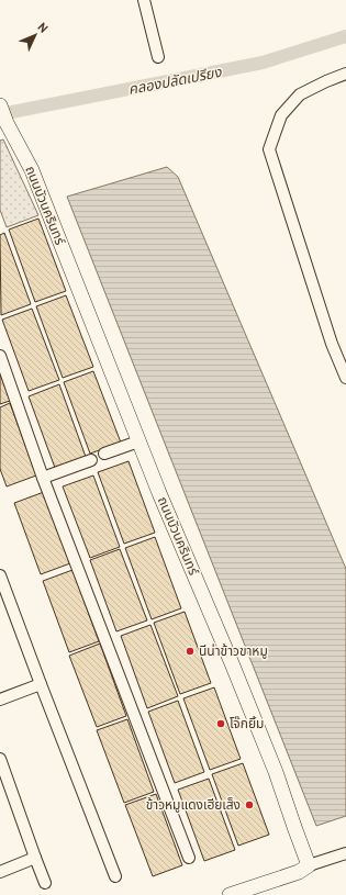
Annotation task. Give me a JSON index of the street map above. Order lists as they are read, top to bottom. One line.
{"streets":{"street":["ถนนบัวนครินทร์"]},"water":["คลองปลัดเปรียง"],"places":["นีน่าข้าวขาหมู","โจ๊กยิ้ม","ข้าวหมูแดงเฮียเส็ง"],"north":"top right"}
